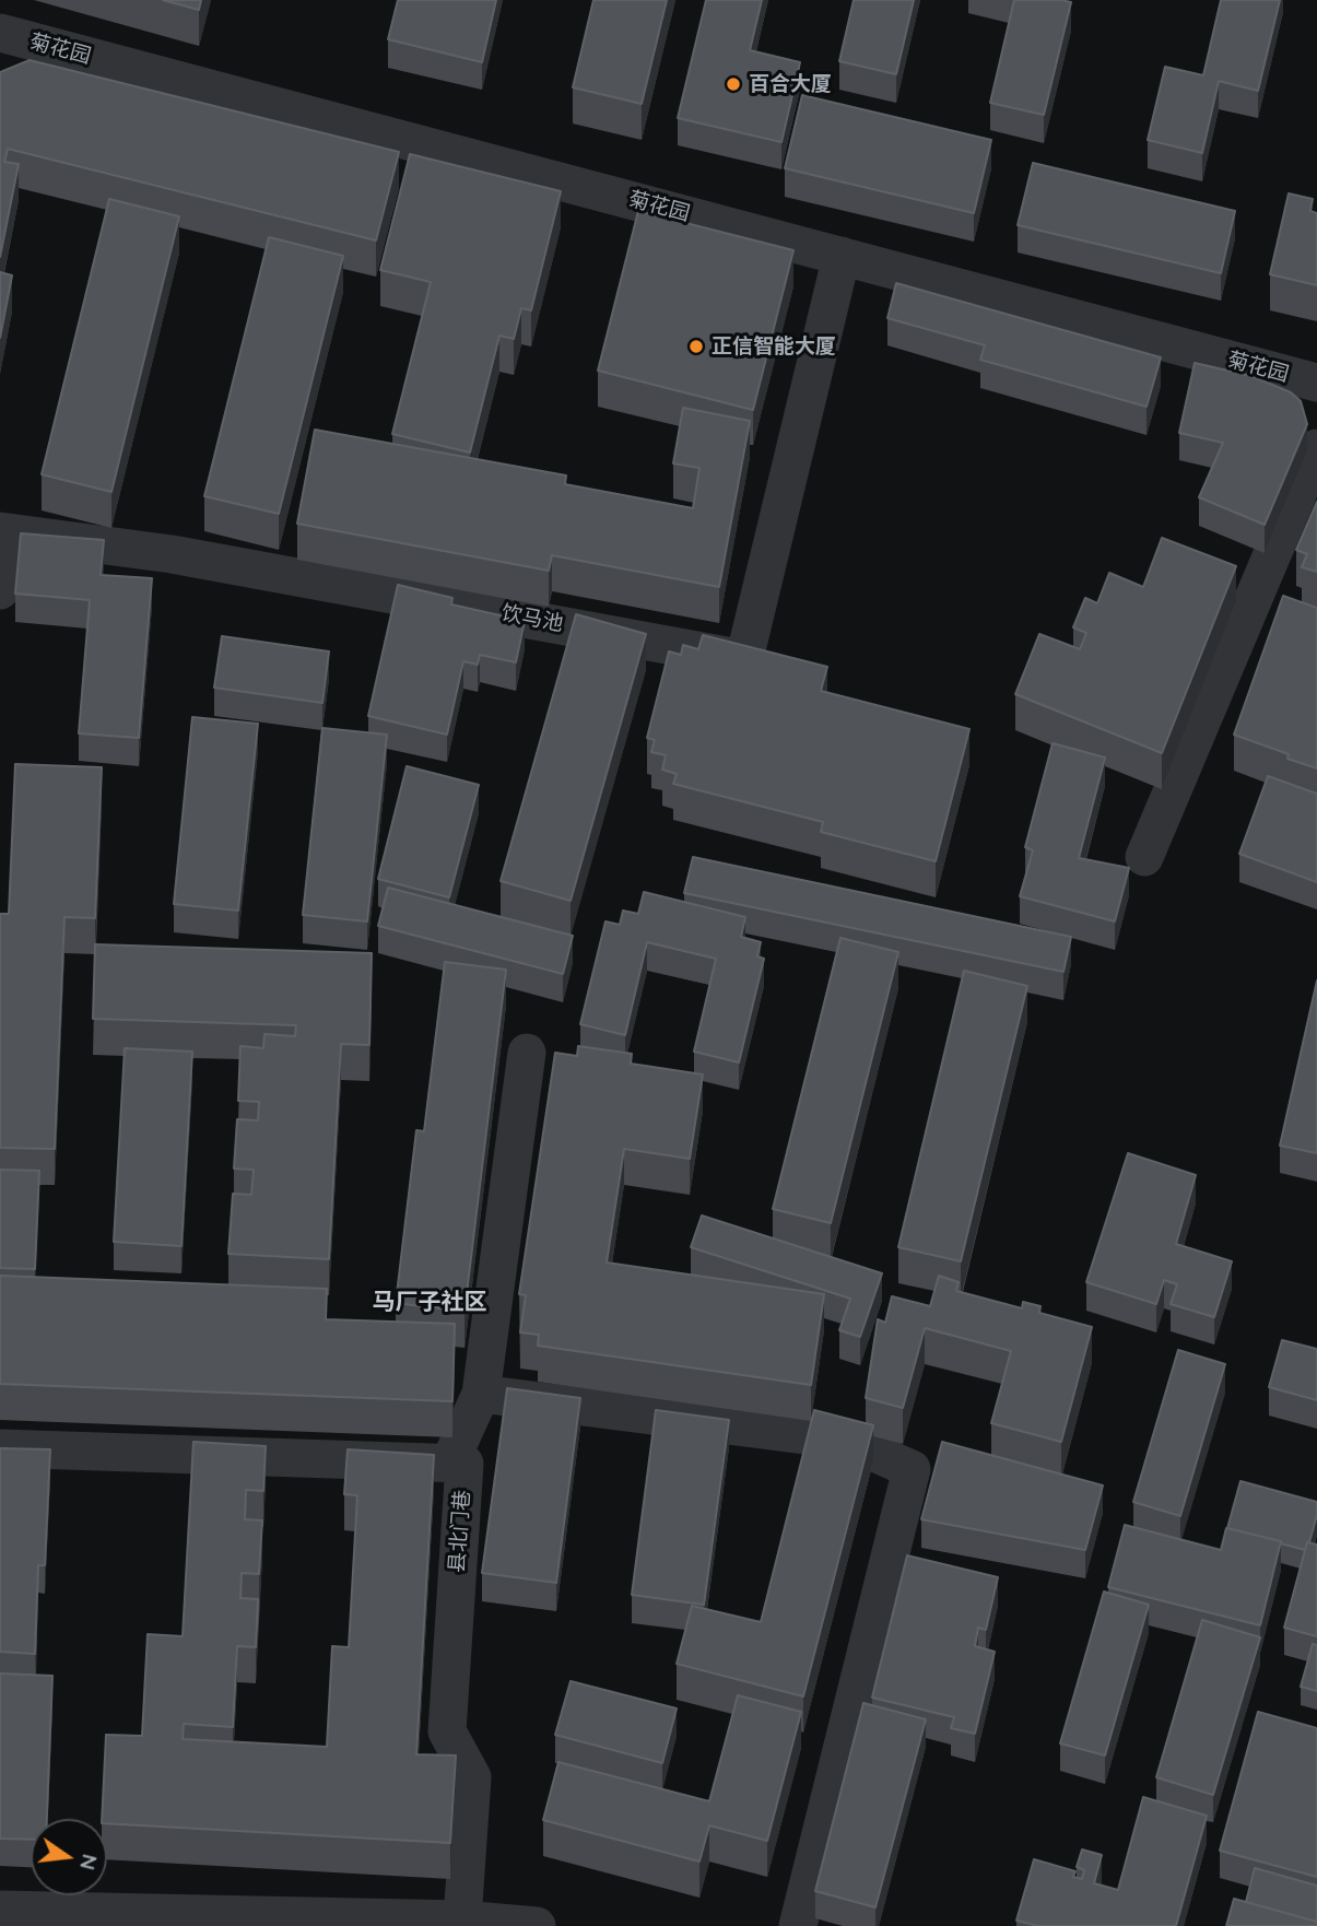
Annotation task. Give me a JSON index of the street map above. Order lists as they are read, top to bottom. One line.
{"streets":{"street":["菊花园","饮马池","县北门巷"]},"crossings":[["菊花园","饮马池"]],"districts":["马厂子社区"],"places":["百合大厦","正信智能大厦"],"north":"right"}
